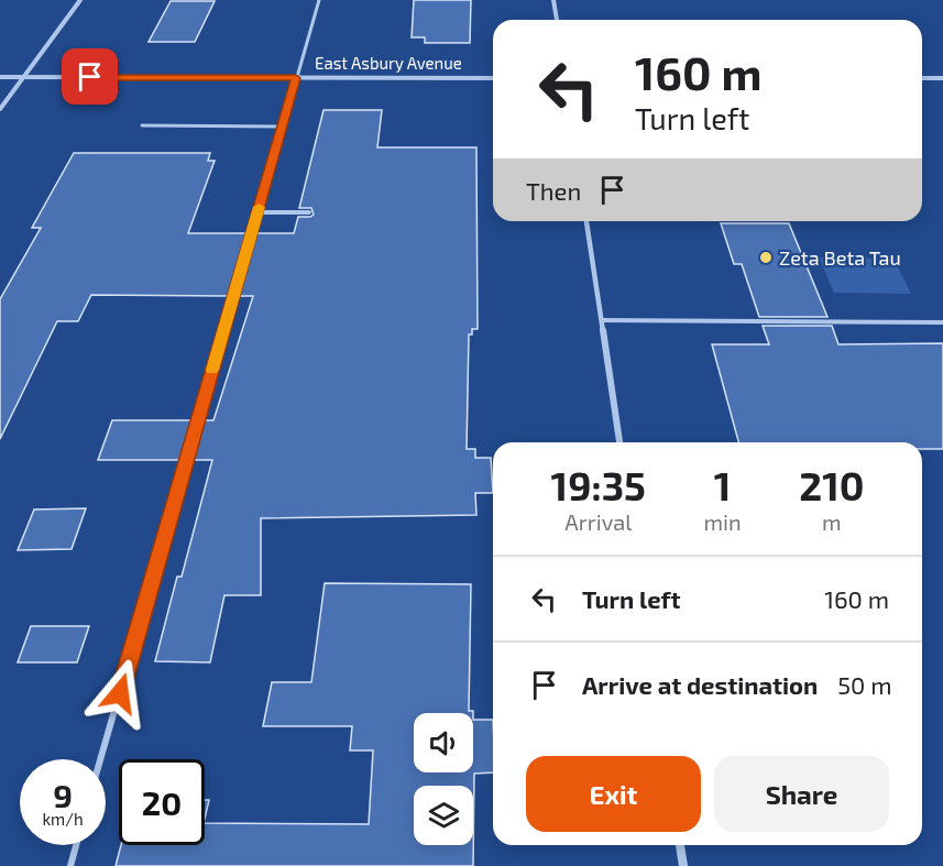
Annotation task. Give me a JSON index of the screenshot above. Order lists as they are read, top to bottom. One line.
{"streets":{"street":["East Asbury Avenue"]},"places":["Zeta Beta Tau"],"page":{"turn":["160 m","Turn left"],"then":"Then","eta":["19:35","Arrival","1","min","210","m"],"list":[{"name":"Turn left","value":"160 m"},{"name":"Arrive at destination","value":"50 m"}],"buttons":["Exit","Share"],"speed":"9 km/h","limit":"20"}}
